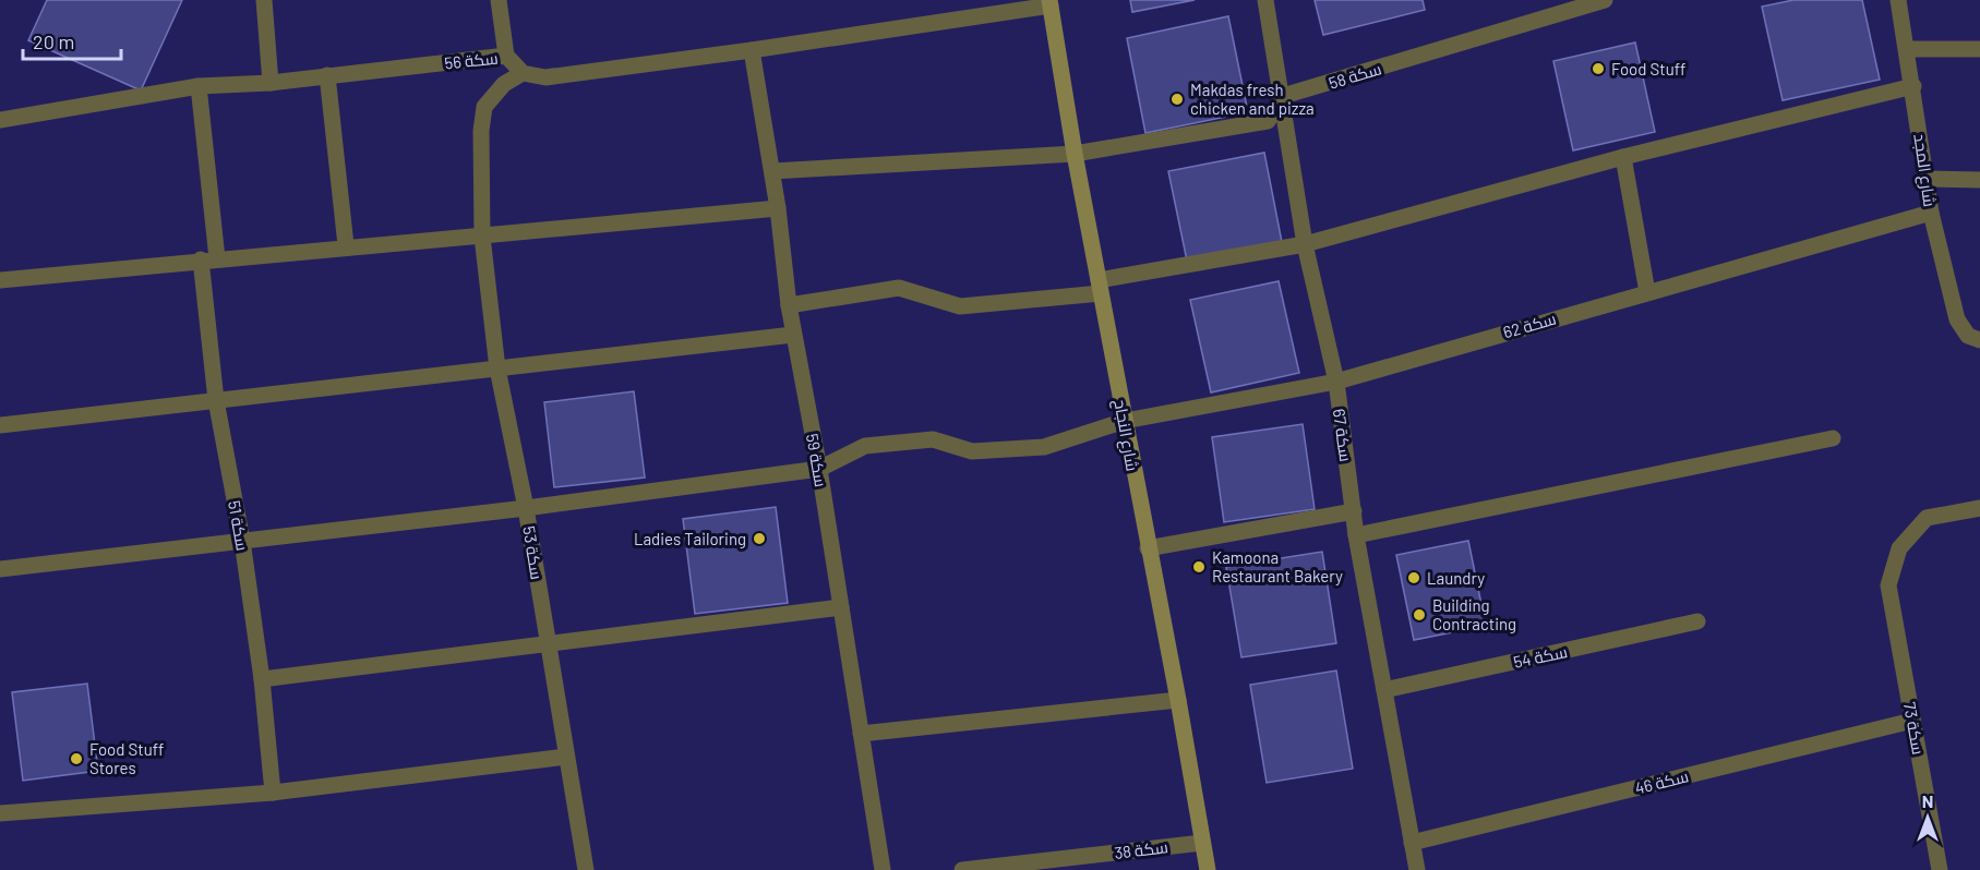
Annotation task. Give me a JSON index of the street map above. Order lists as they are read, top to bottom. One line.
{"streets":{"street":["سكة 56","سكة 58","شارع المجد","سكة 62","شارع النجاح","سكة 67","سكة 59","سكة 51","سكة 53","سكة 54","سكة 73","سكة 46","سكة 38"]},"crossings":[["سكة 56","شارع النجاح"],["سكة 56","سكة 59"],["سكة 56","سكة 51"],["سكة 56","سكة 53"],["سكة 58","سكة 67"],["شارع المجد","سكة 62"],["سكة 62","شارع النجاح"],["سكة 62","سكة 67"],["سكة 62","سكة 59"],["سكة 62","سكة 51"],["سكة 62","سكة 53"],["شارع النجاح","سكة 38"],["سكة 67","سكة 54"],["سكة 67","سكة 46"],["سكة 73","سكة 46"]],"places":["Food Stuff","Makdas fresh chicken and pizza","Ladies Tailoring","Kamoona Restaurant Bakery","Laundry","Building Contracting","Food Stuff Stores"],"scale_bar":"20 m","north":"top"}
